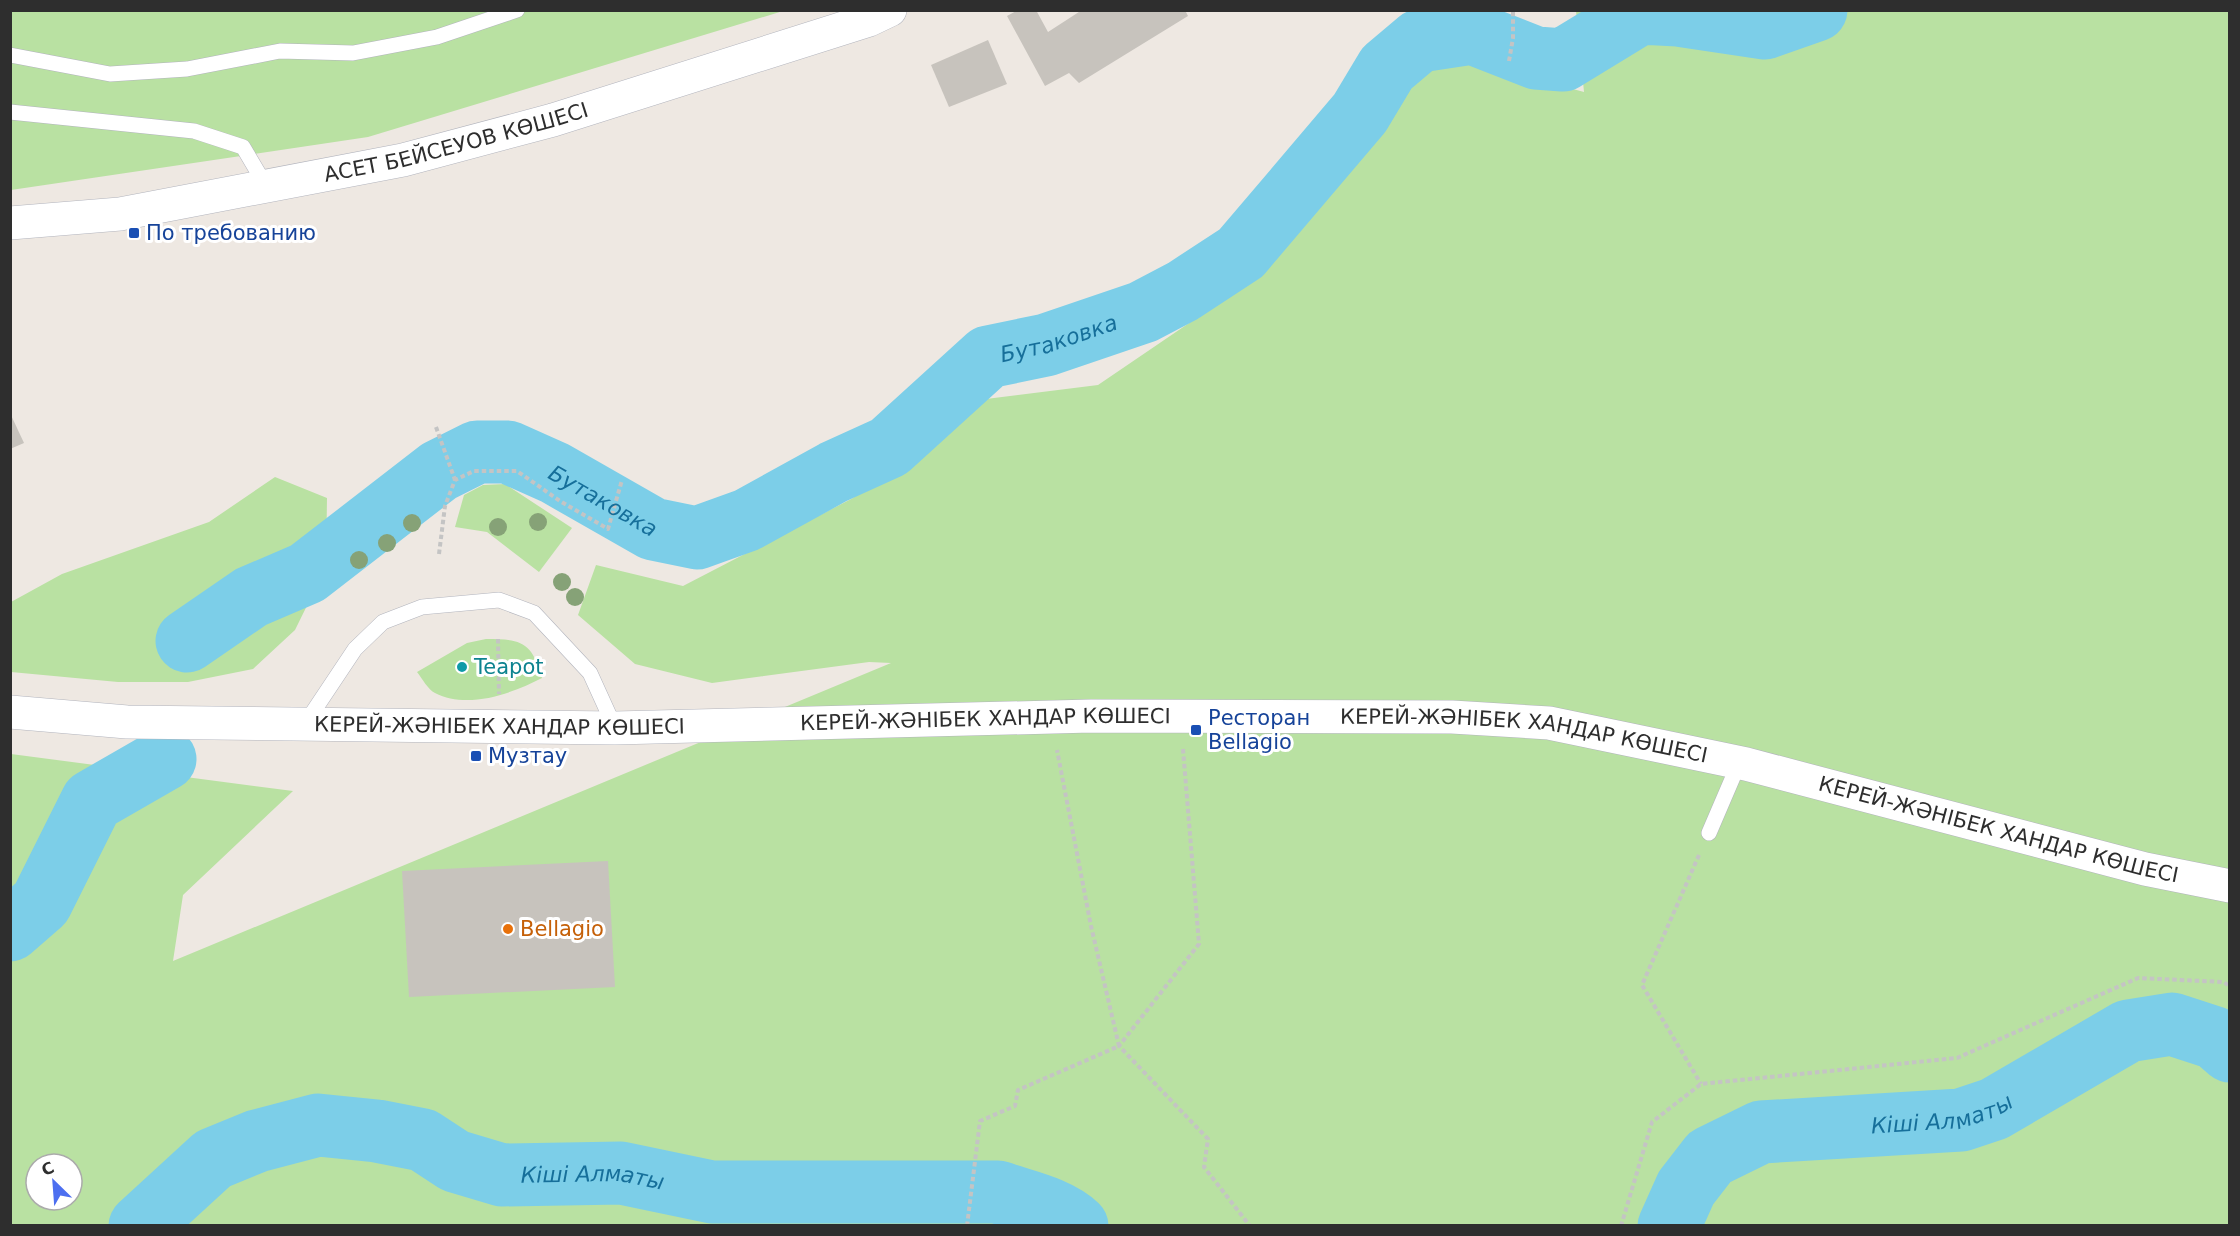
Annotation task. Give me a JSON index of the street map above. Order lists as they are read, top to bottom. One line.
{"streets":{"main road":["АСЕТ БЕЙСЕУОВ КӨШЕСІ","КЕРЕЙ-ЖӘНІБЕК ХАНДАР КӨШЕСІ"]},"water":["Бутаковка","Кіші Алматы"],"places":{"transit":["По требованию","Ресторан Bellagio","Музтау"],"other":["Teapot","Bellagio"]},"north":"top left"}
